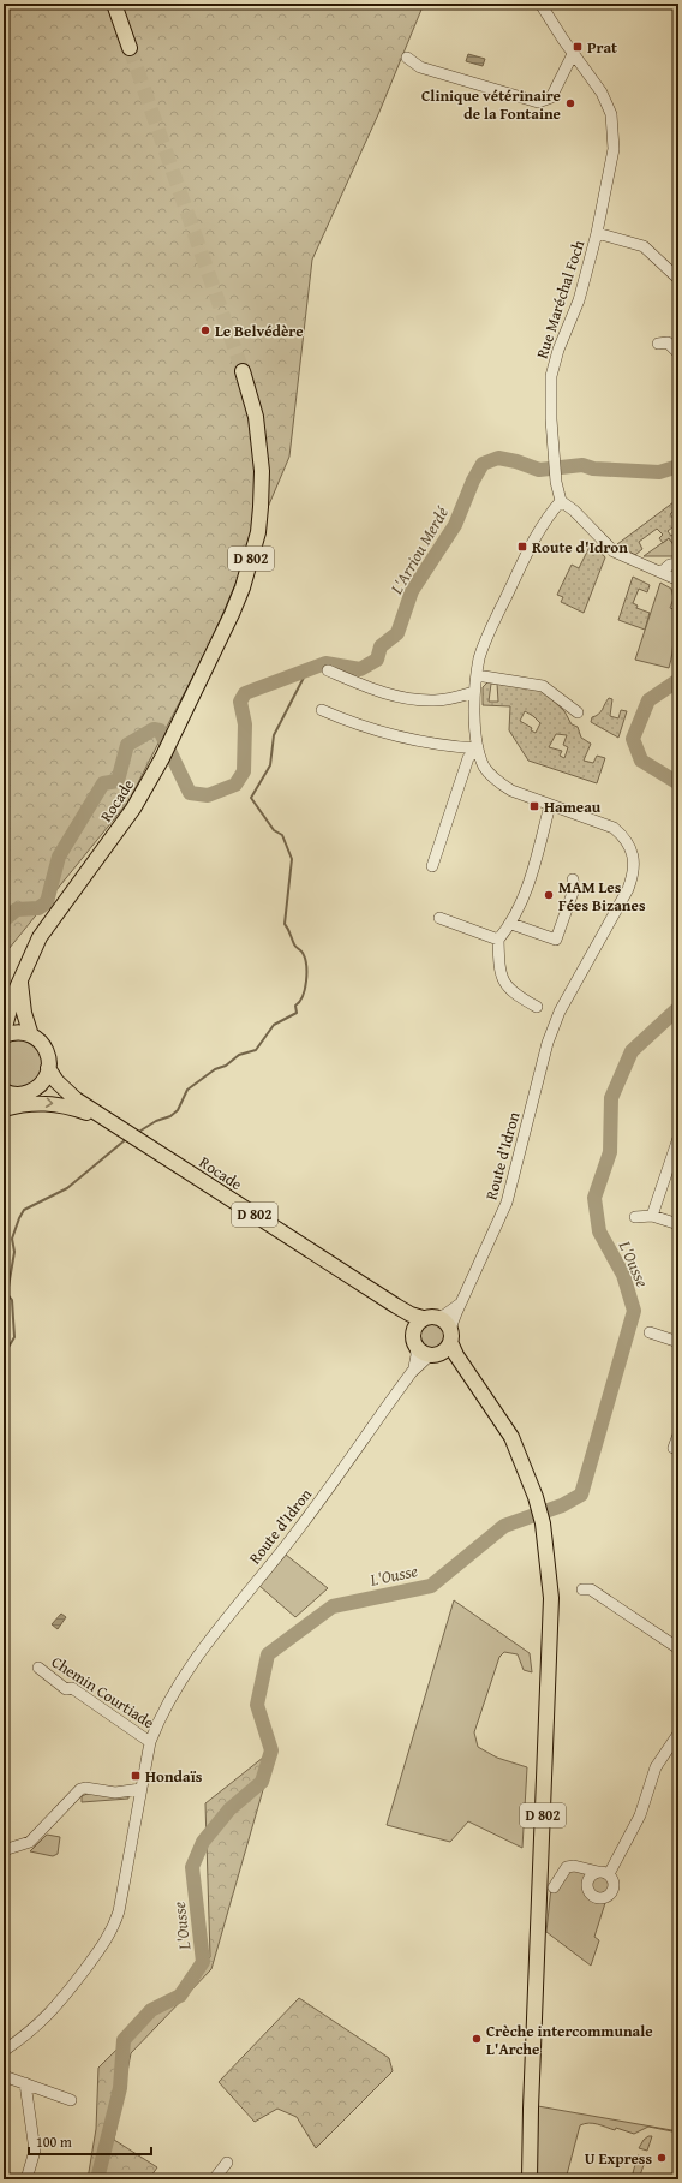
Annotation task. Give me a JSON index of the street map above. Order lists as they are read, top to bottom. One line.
{"streets":{"main road":["D 802","Rocade"],"street":["Rue Maréchal Foch","Route d'Idron","Chemin Courtiade"]},"crossings":[["D 802","Rocade"],["D 802","Route d'Idron"],["Rocade","Route d'Idron"],["Route d'Idron","Chemin Courtiade"]],"water":["L'Arriou Merdé","L'Ousse"],"places":{"transit":["Prat","Route d'Idron","Hameau","Hondaïs"],"other":["Clinique vétérinaire de la Fontaine","Le Belvédère","MAM Les Fées Bizanes","Crèche intercommunale L'Arche","U Express"]},"scale_bar":"100 m"}
